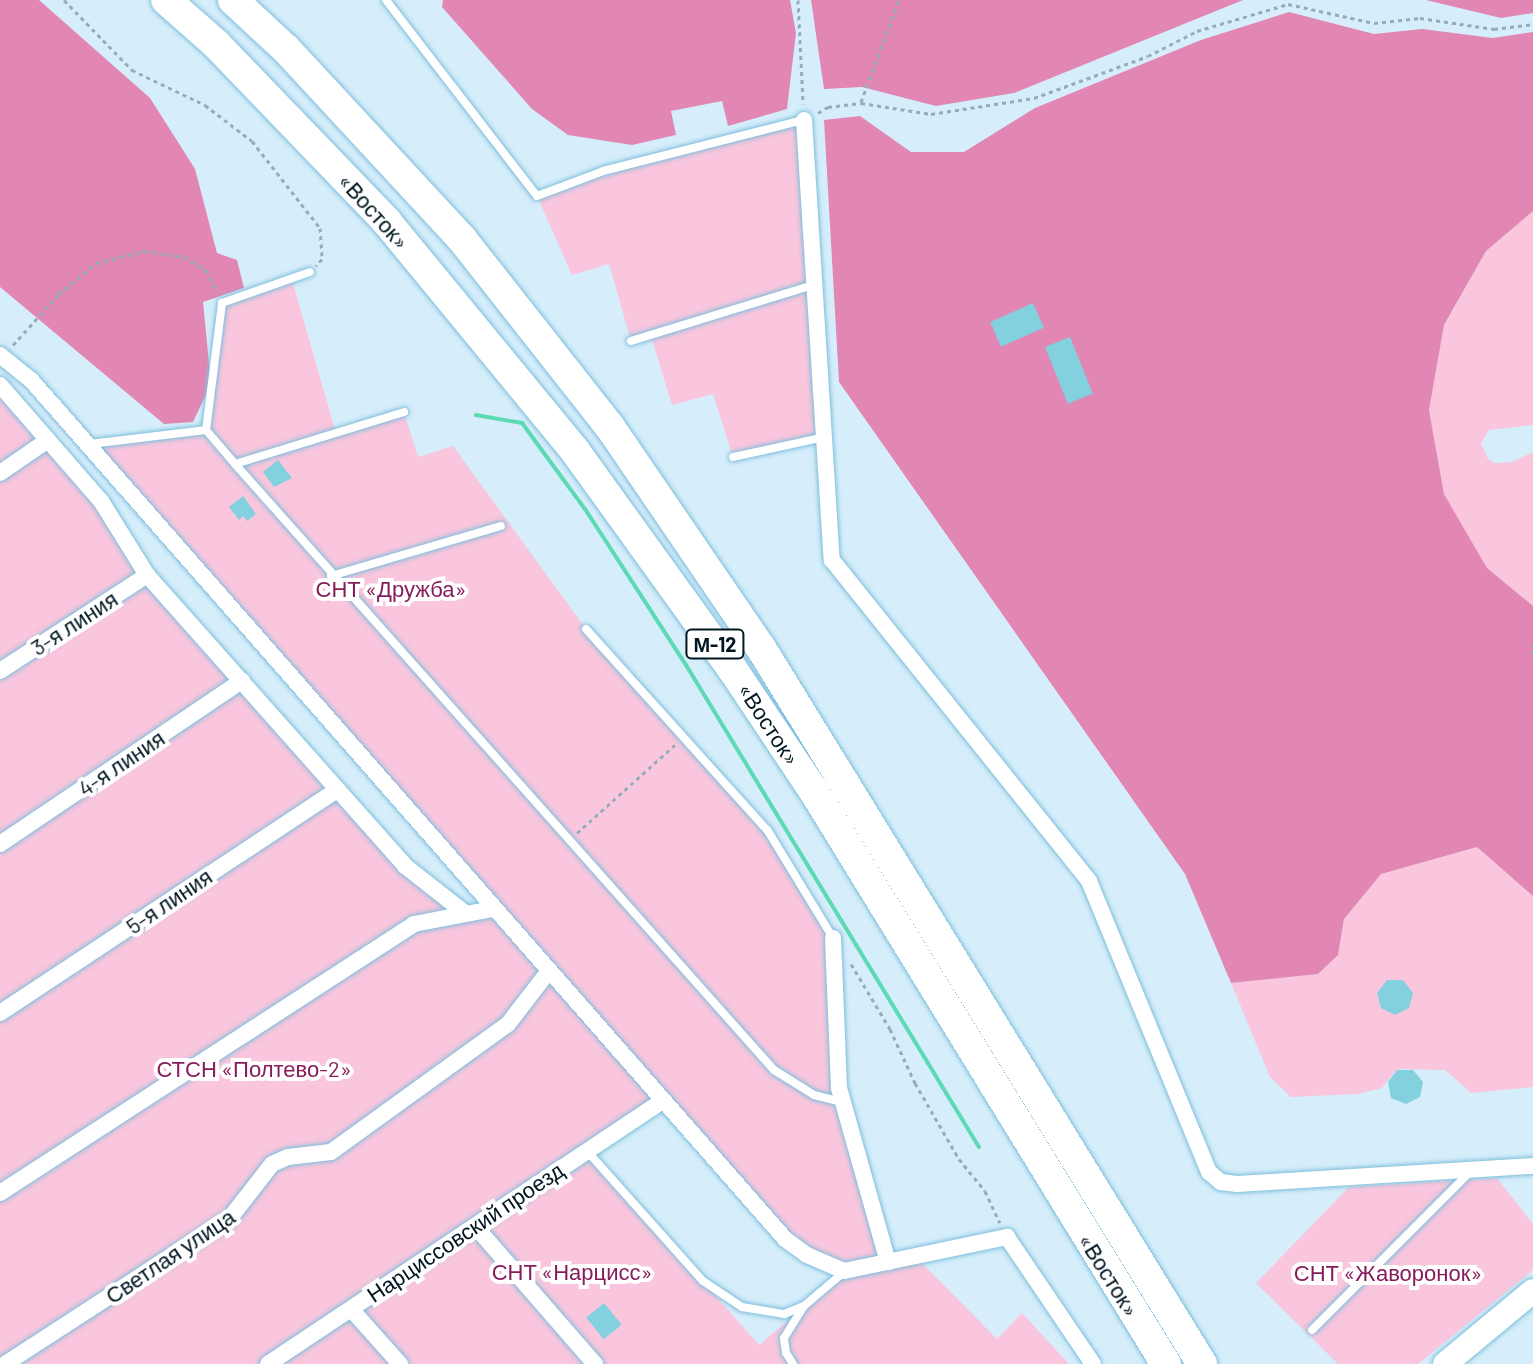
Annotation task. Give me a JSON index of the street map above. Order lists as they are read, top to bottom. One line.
{"streets":{"highway":["«Восток»","М-12"],"street":["3-я линия","4-я линия","5-я линия","Нарциссовский проезд","Светлая улица"]},"parks":["СНТ «Дружба»","СТСН «Полтево-2»","СНТ «Нарцисс»","СНТ «Жаворонок»"]}
